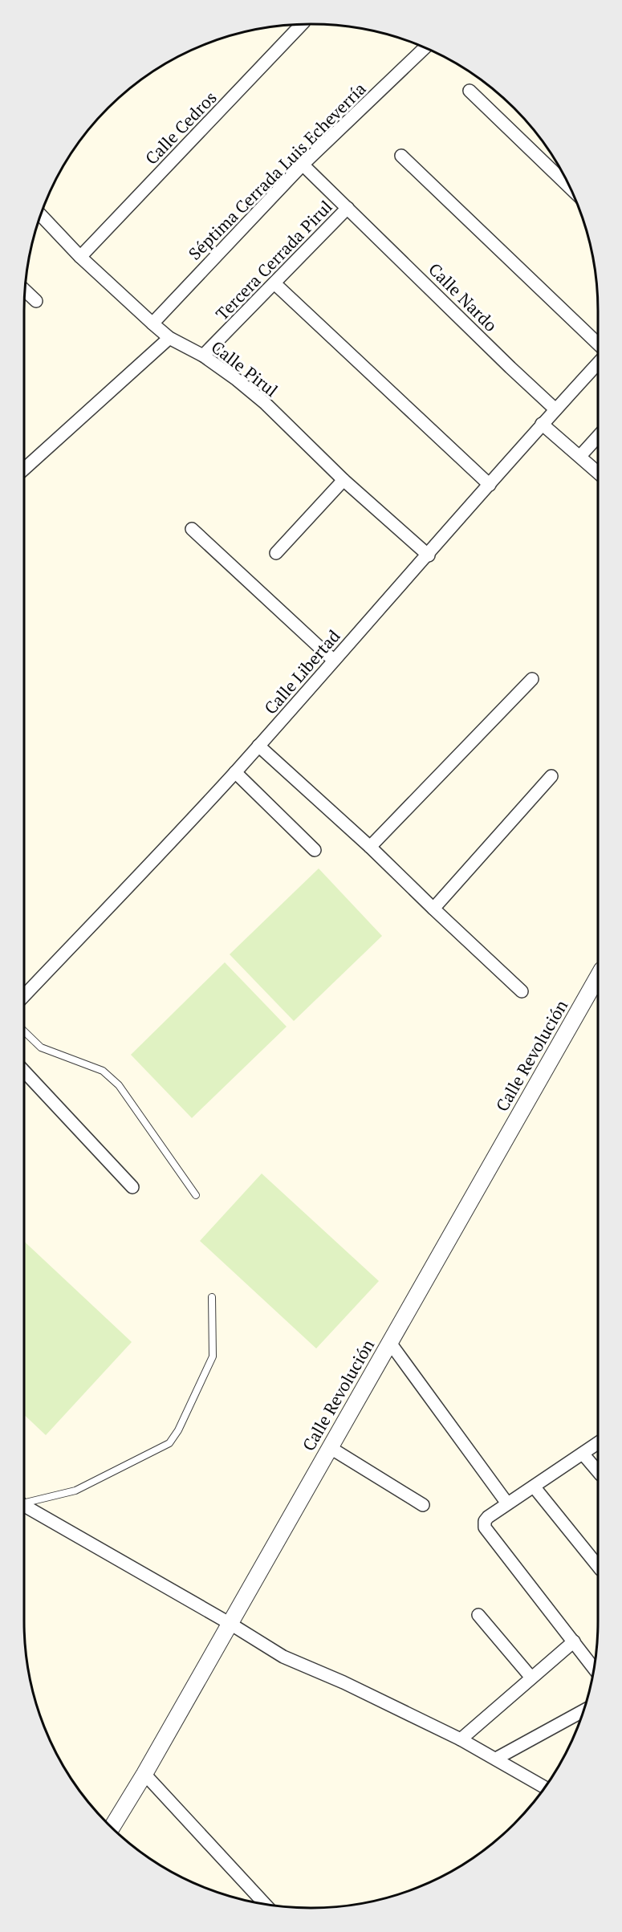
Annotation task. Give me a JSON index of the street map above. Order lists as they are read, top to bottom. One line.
{"streets":{"street":["Calle Cedros","Séptima Cerrada Luis Echeverría","Tercera Cerrada Pirul","Calle Nardo","Calle Pirul","Calle Libertad","Calle Revolución"]},"crossings":[["Calle Cedros","Calle Pirul"],["Séptima Cerrada Luis Echeverría","Calle Nardo"],["Séptima Cerrada Luis Echeverría","Calle Pirul"],["Tercera Cerrada Pirul","Calle Nardo"],["Tercera Cerrada Pirul","Calle Pirul"],["Calle Nardo","Calle Libertad"],["Calle Pirul","Calle Libertad"]]}
